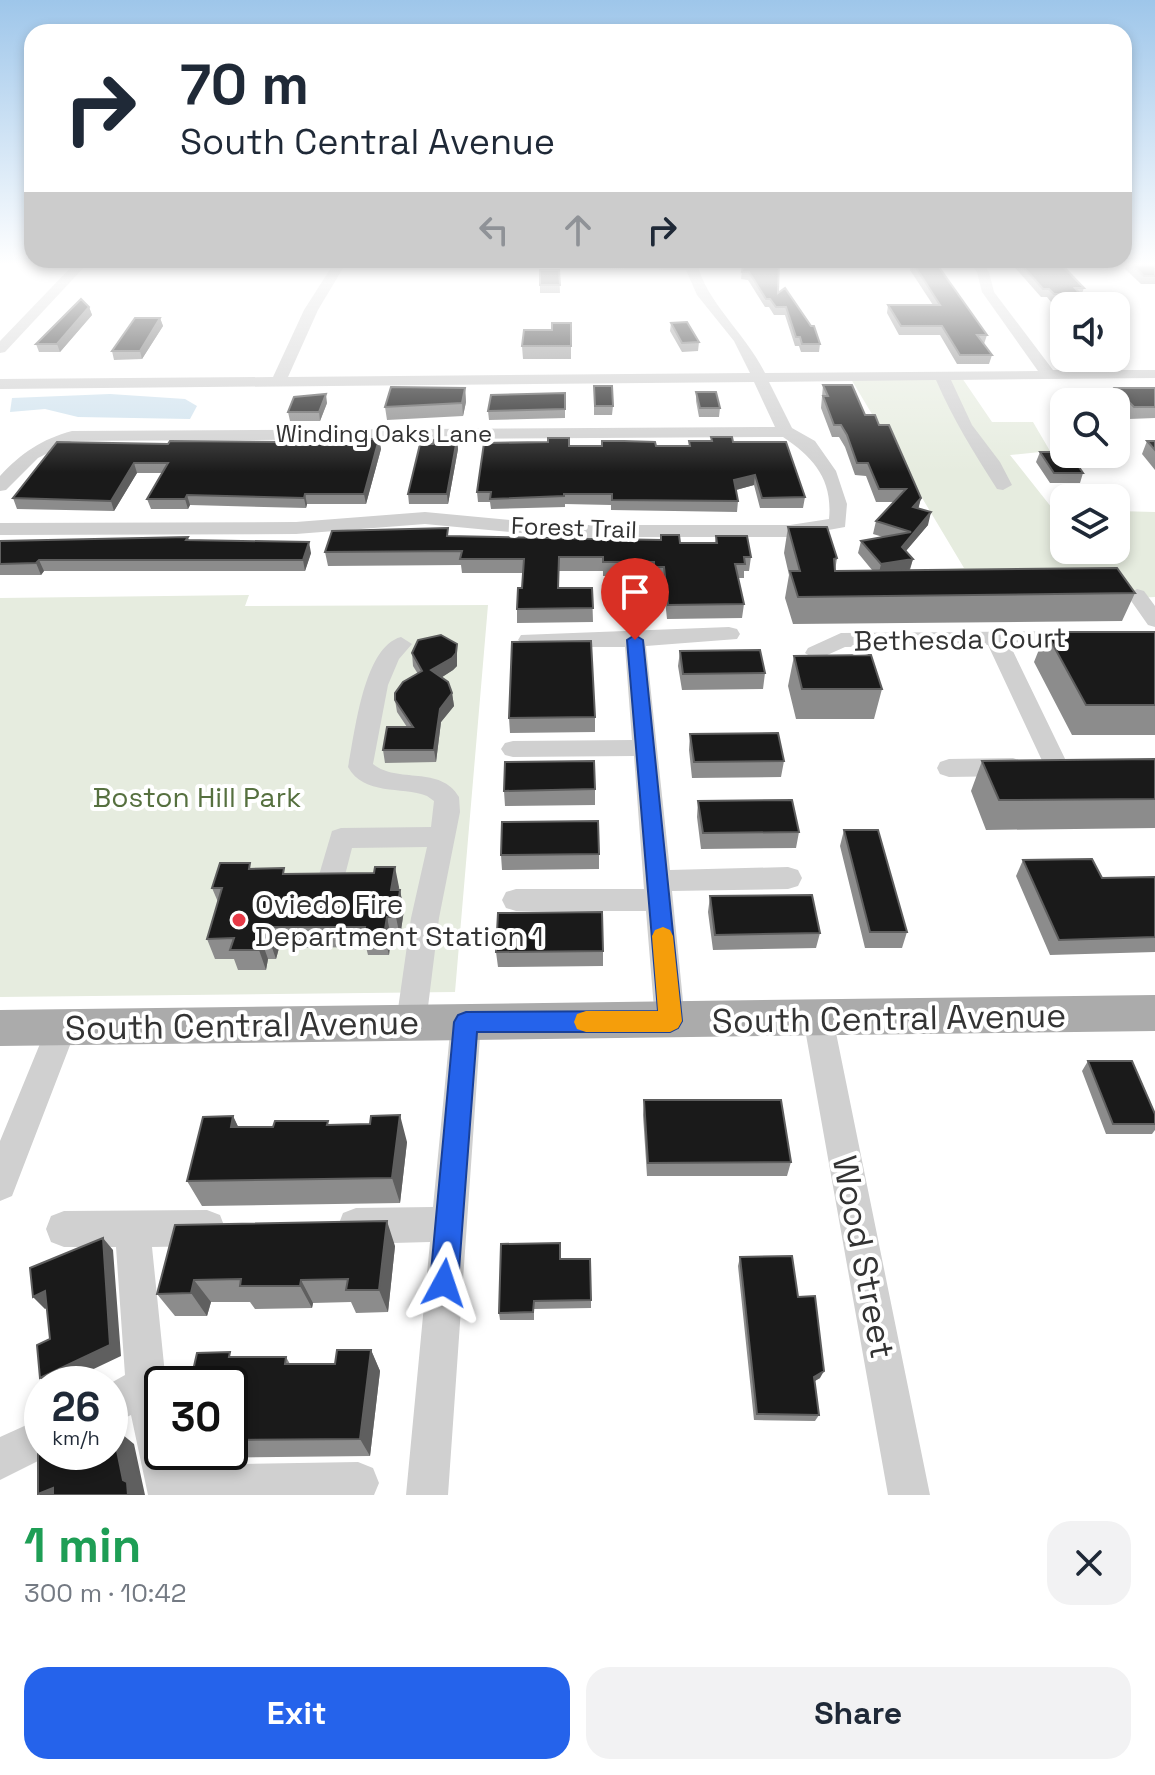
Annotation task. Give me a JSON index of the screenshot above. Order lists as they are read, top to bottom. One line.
{"streets":{"main road":["South Central Avenue"],"street":["Winding Oaks Lane","Forest Trail","Bethesda Court","Wood Street"]},"crossings":[["Winding Oaks Lane","Forest Trail"],["South Central Avenue","Wood Street"]],"parks":["Boston Hill Park"],"places":["Oviedo Fire Department Station 1"],"page":{"turn":["70 m","South Central Avenue"],"speed":"26 km/h","limit":"30","heading":["1 min","300 m · 10:42"],"buttons":["Exit","Share"]}}
